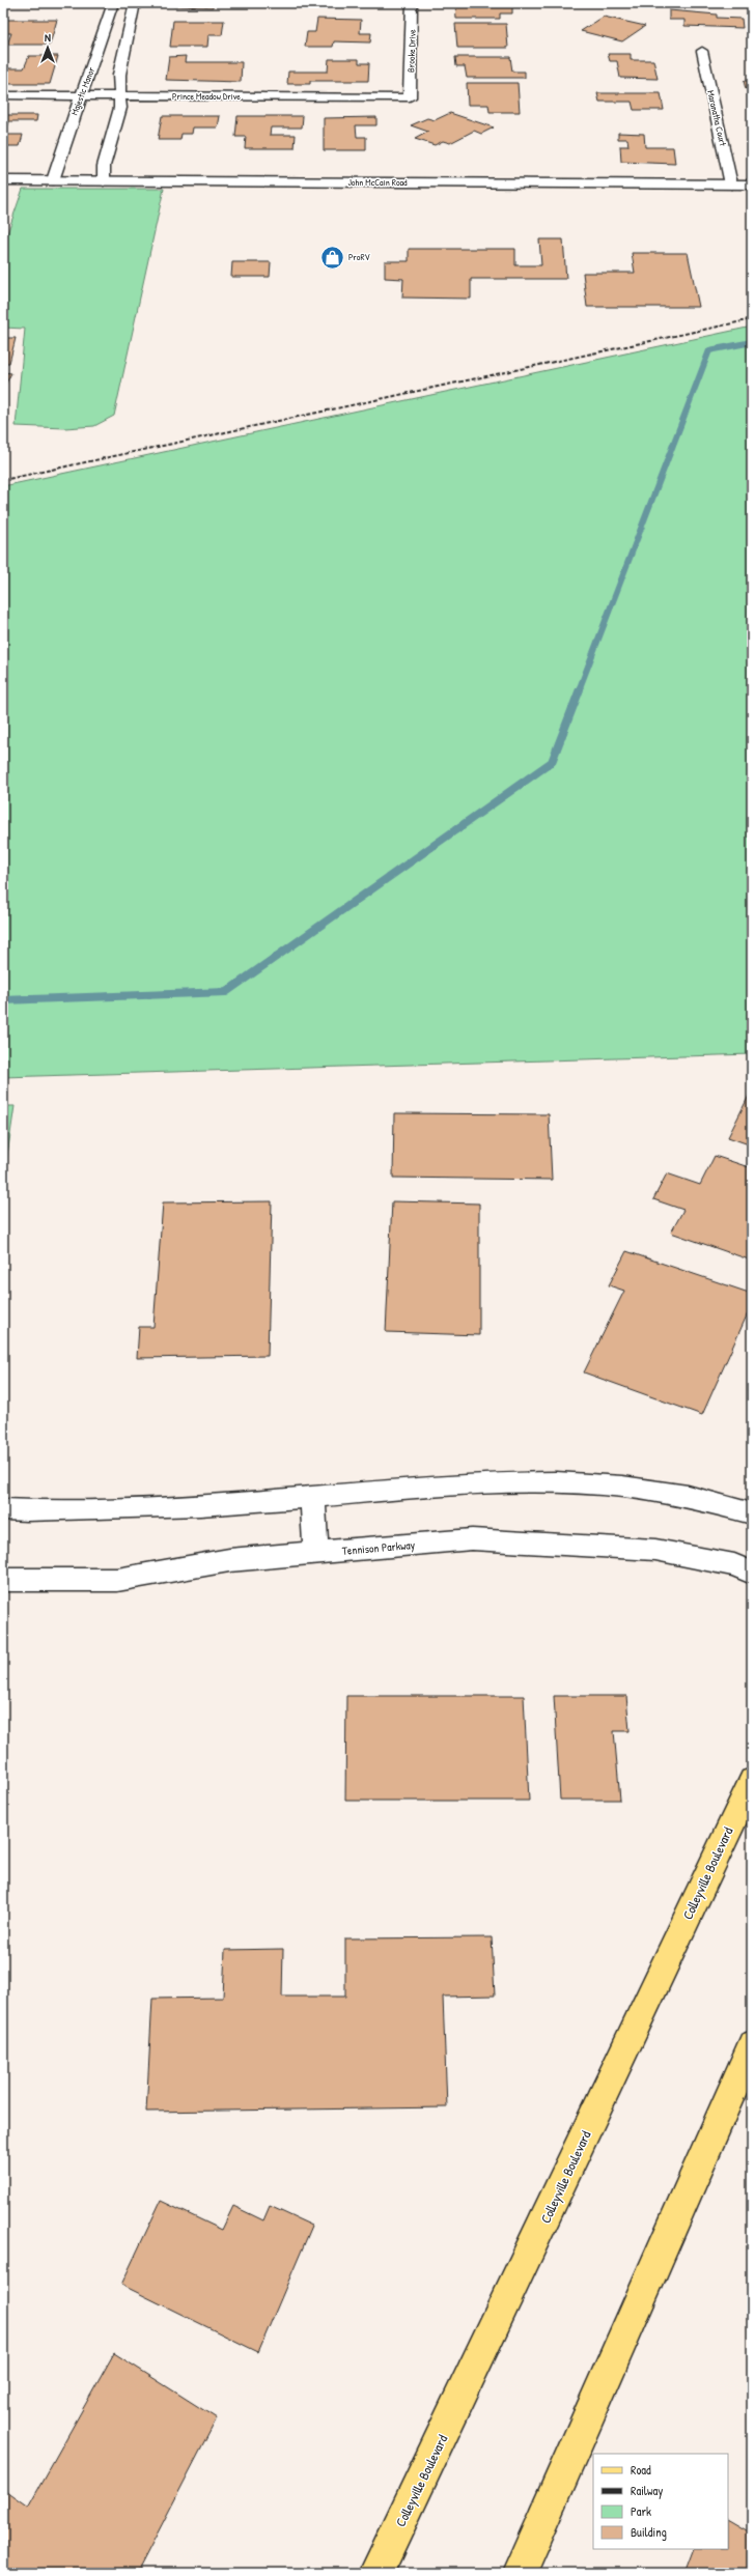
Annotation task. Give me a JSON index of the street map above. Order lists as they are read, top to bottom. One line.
{"streets":{"main road":["Colleyville Boulevard"],"street":["Brooke Drive","Majestic Manor","Prince Meadow Drive","Maranatha Court","John McCain Road","Tennison Parkway"]},"crossings":[["Brooke Drive","Prince Meadow Drive"],["Majestic Manor","Prince Meadow Drive"],["Majestic Manor","John McCain Road"],["Maranatha Court","John McCain Road"]],"places":{"shop":["ProRV"]},"legend":["Road","Railway","Park","Building"],"north":"top"}
